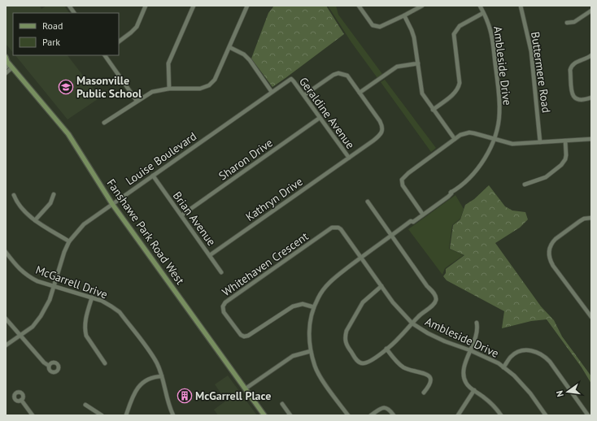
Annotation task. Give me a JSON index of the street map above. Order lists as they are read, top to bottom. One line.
{"streets":{"main road":["Fanshawe Park Road West"],"street":["Ambleside Drive","Buttermere Road","Geraldine Avenue","Louise Boulevard","Sharon Drive","Kathryn Drive","Brian Avenue","Whitehaven Crescent","McGarrell Drive"]},"crossings":[["Ambleside Drive","Whitehaven Crescent"],["Geraldine Avenue","Louise Boulevard"],["Geraldine Avenue","Sharon Drive"],["Geraldine Avenue","Kathryn Drive"],["Louise Boulevard","Brian Avenue"],["Louise Boulevard","Fanshawe Park Road West"],["Louise Boulevard","McGarrell Drive"],["Sharon Drive","Brian Avenue"],["Kathryn Drive","Brian Avenue"]],"places":{"school or university":["Masonville Public School"],"building":["McGarrell Place"]},"legend":["Road","Park"],"north":"left"}
